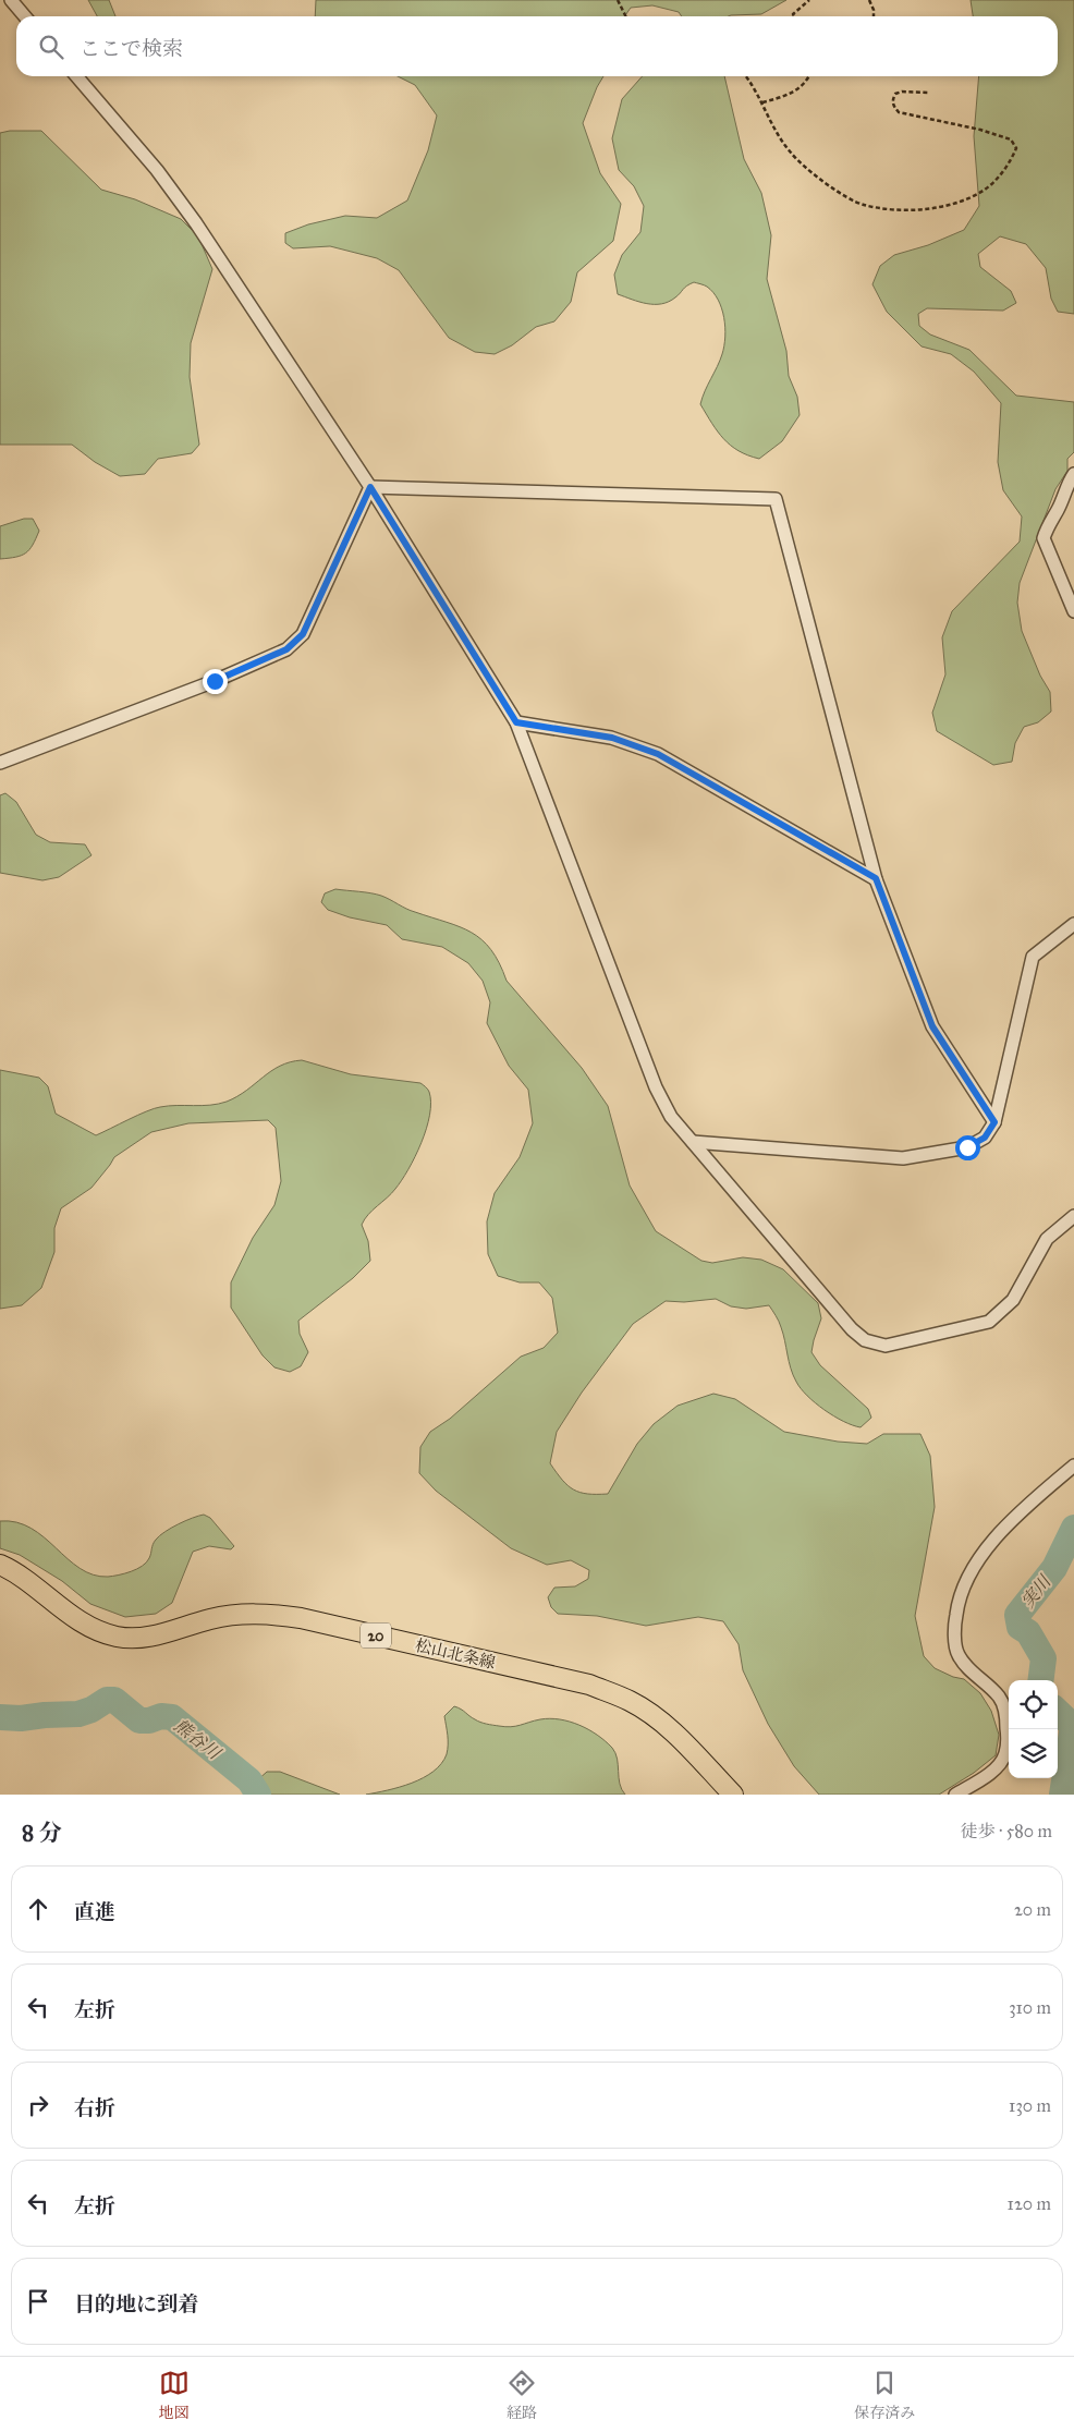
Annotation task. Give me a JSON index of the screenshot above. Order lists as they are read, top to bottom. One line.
{"streets":{"main road":["20","松山北条線"]},"water":["実川","熊谷川"],"page":{"search":"ここで検索","heading":["8 分","徒歩 · 580 m"],"list":[["直進","20 m"],["左折","310 m"],["右折","130 m"],["左折","120 m"],"目的地に到着"],"nav":["地図","経路","保存済み"]}}
